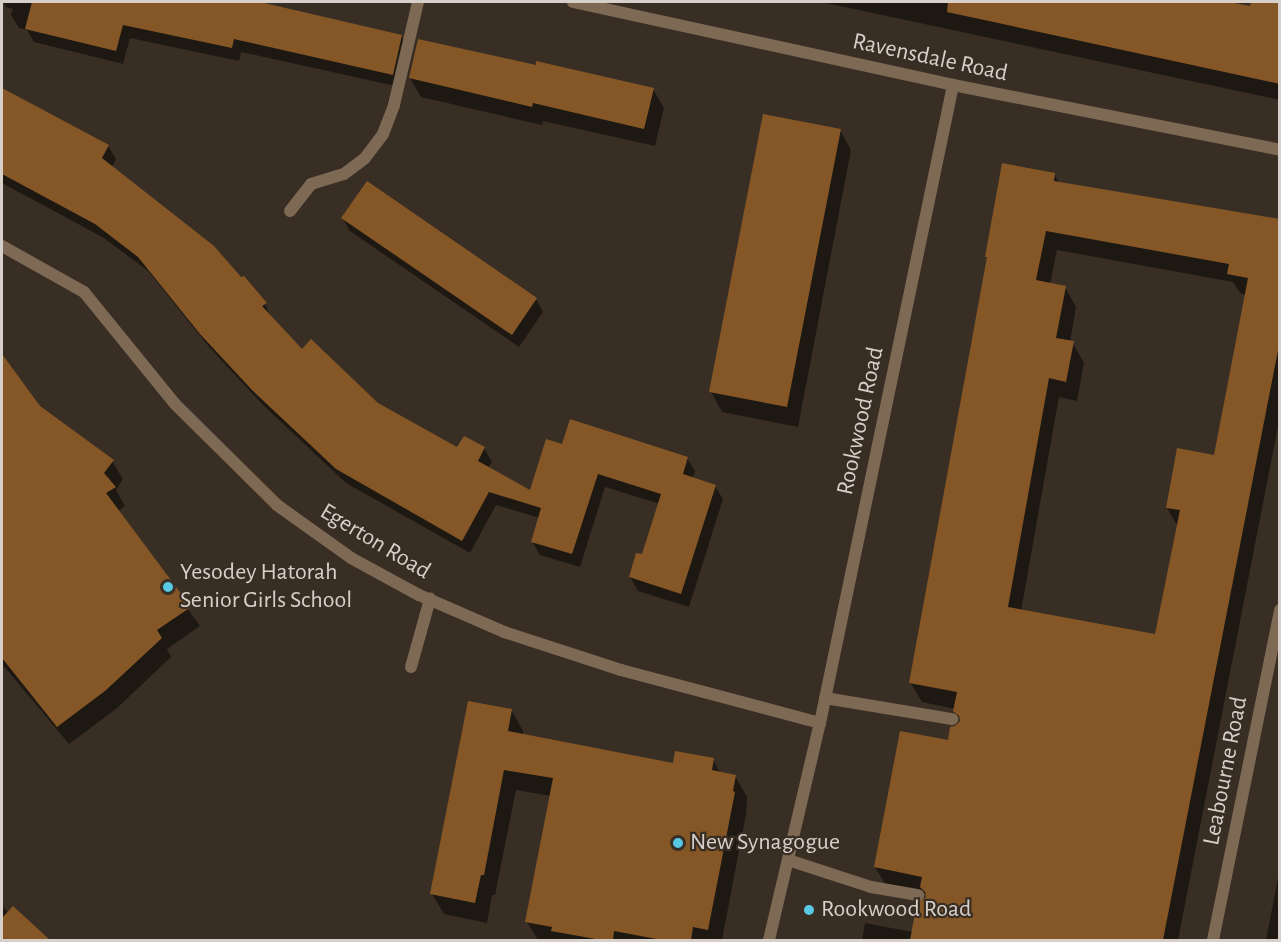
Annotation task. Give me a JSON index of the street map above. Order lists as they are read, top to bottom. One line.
{"streets":{"street":["Ravensdale Road","Rookwood Road","Egerton Road","Leabourne Road"]},"crossings":[["Ravensdale Road","Rookwood Road"],["Rookwood Road","Egerton Road"]],"places":["Yesodey Hatorah Senior Girls School","New Synagogue","Rookwood Road"]}
